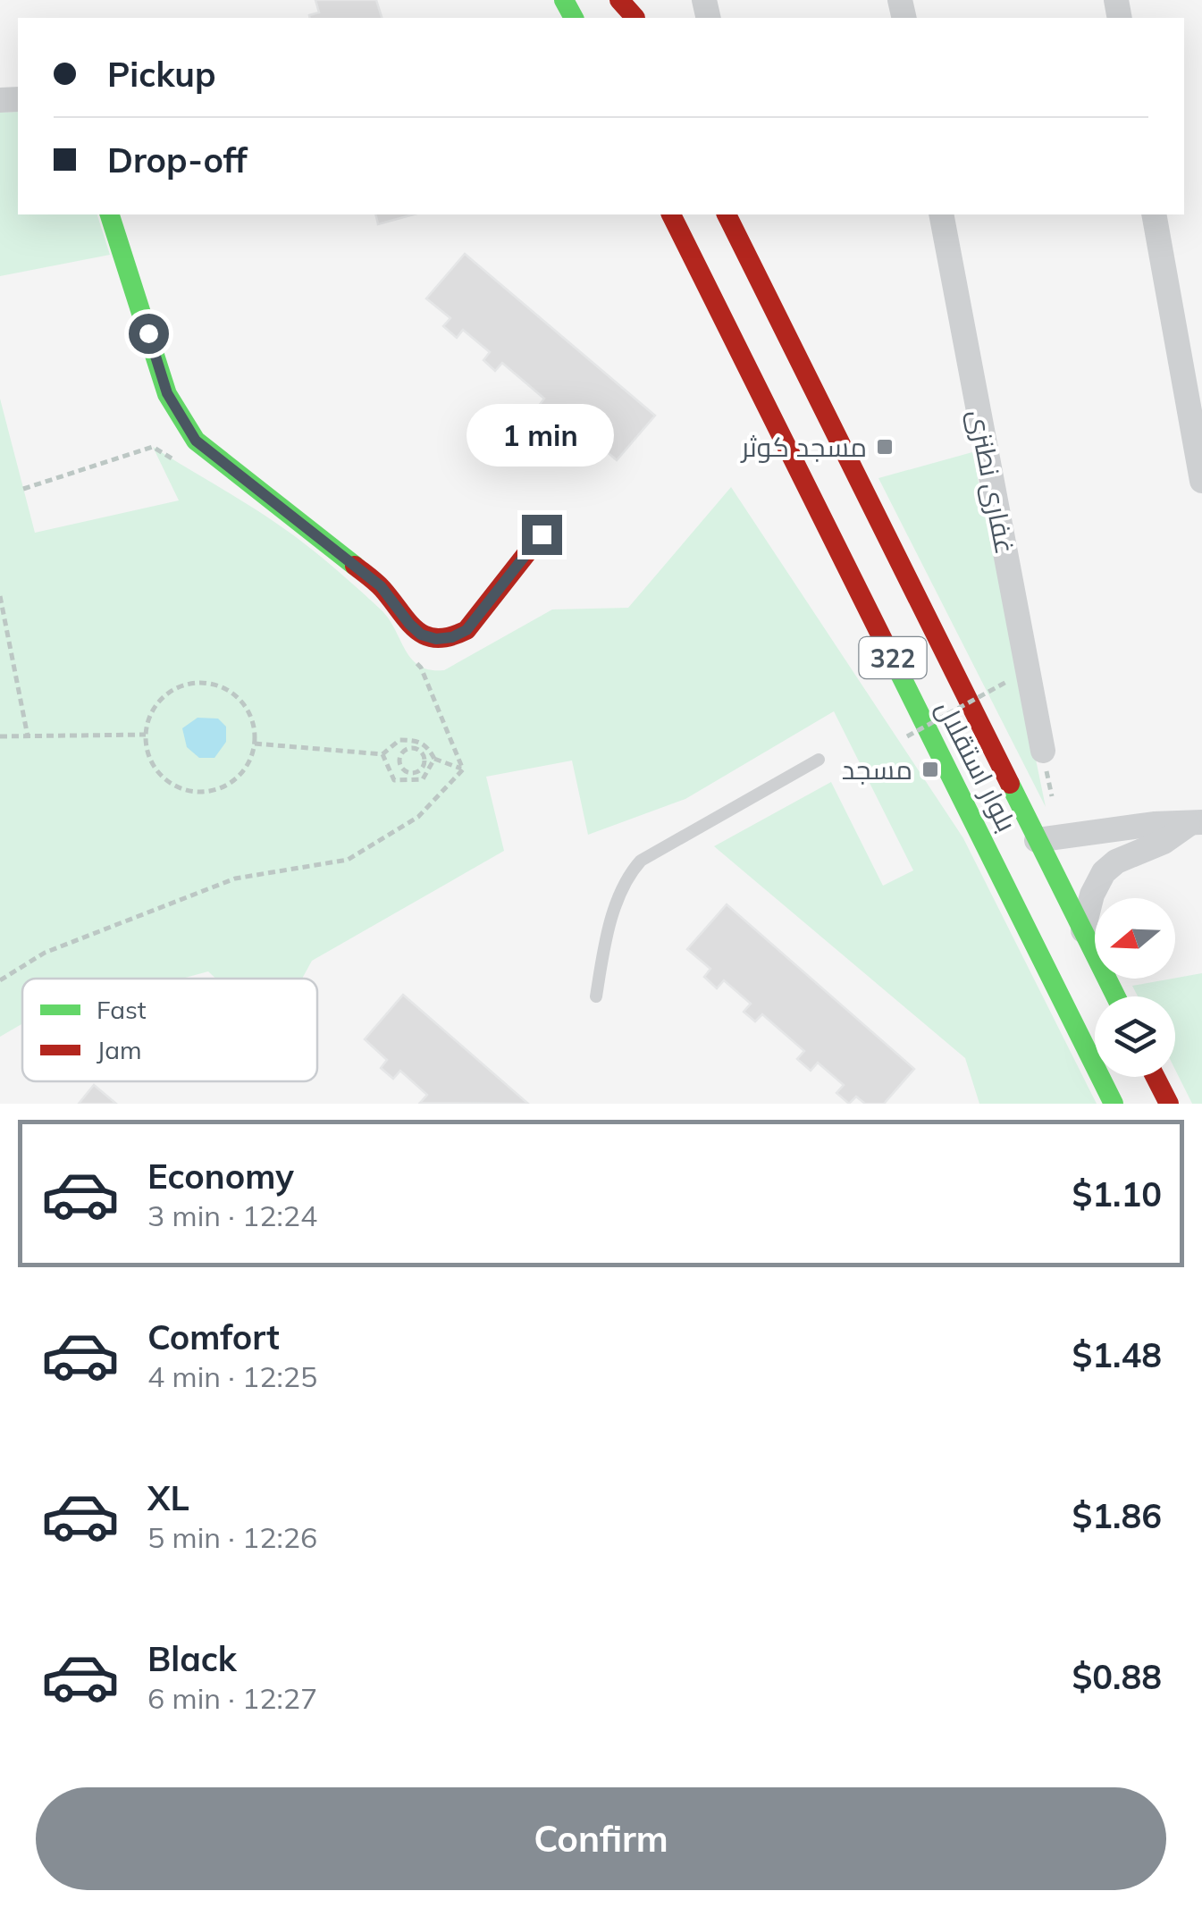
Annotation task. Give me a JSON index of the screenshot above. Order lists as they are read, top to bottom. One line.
{"streets":{"main road":["322","بلوار استقلال"],"street":["غفاری نطنزی"]},"places":{"transit":["مسجد کوثر","مسجد"]},"legend":["Fast","Jam"],"north":"left","page":{"banner":["Pickup","Drop-off"],"bubble":"1 min","list":[{"name":"Economy","note":"3 min · 12:24","value":"$1.10"},{"name":"Comfort","note":"4 min · 12:25","value":"$1.48"},{"name":"XL","note":"5 min · 12:26","value":"$1.86"},{"name":"Black","note":"6 min · 12:27","value":"$0.88"}],"buttons":"Confirm"}}
